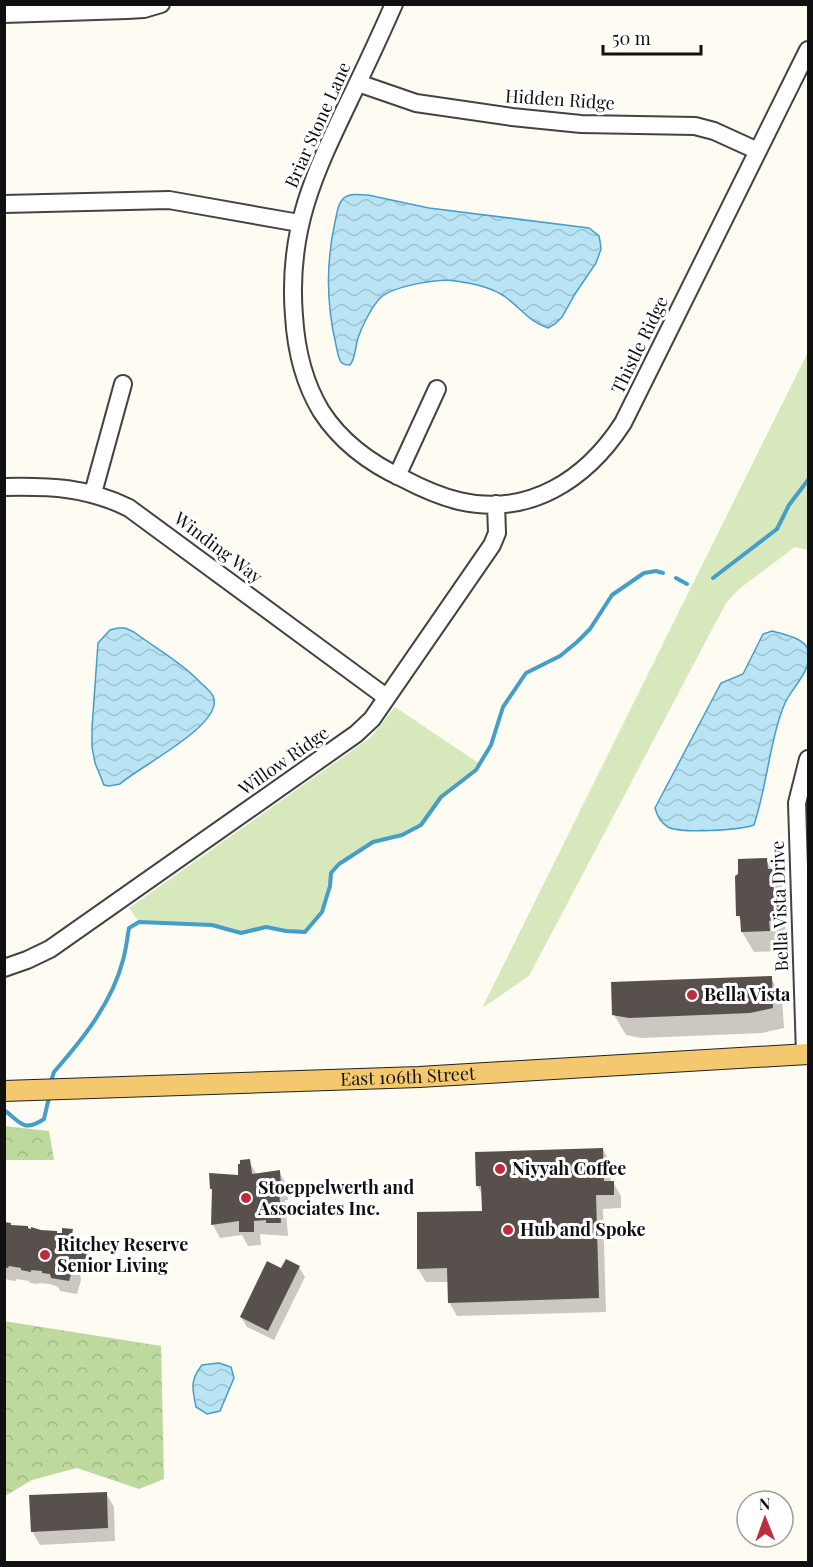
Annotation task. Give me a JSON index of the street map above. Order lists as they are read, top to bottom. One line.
{"streets":{"main road":["East 106th Street"],"street":["Hidden Ridge","Briar Stone Lane","Thistle Ridge","Winding Way","Willow Ridge","Bella Vista Drive"]},"crossings":[["Hidden Ridge","Briar Stone Lane"],["Hidden Ridge","Thistle Ridge"],["Briar Stone Lane","Thistle Ridge"],["Thistle Ridge","Willow Ridge"],["Winding Way","Willow Ridge"],["Bella Vista Drive","East 106th Street"]],"places":["Bella Vista","Niyyah Coffee","Stoeppelwerth and Associates Inc.","Hub and Spoke","Ritchey Reserve Senior Living"],"scale_bar":"50 m","north":"top"}
